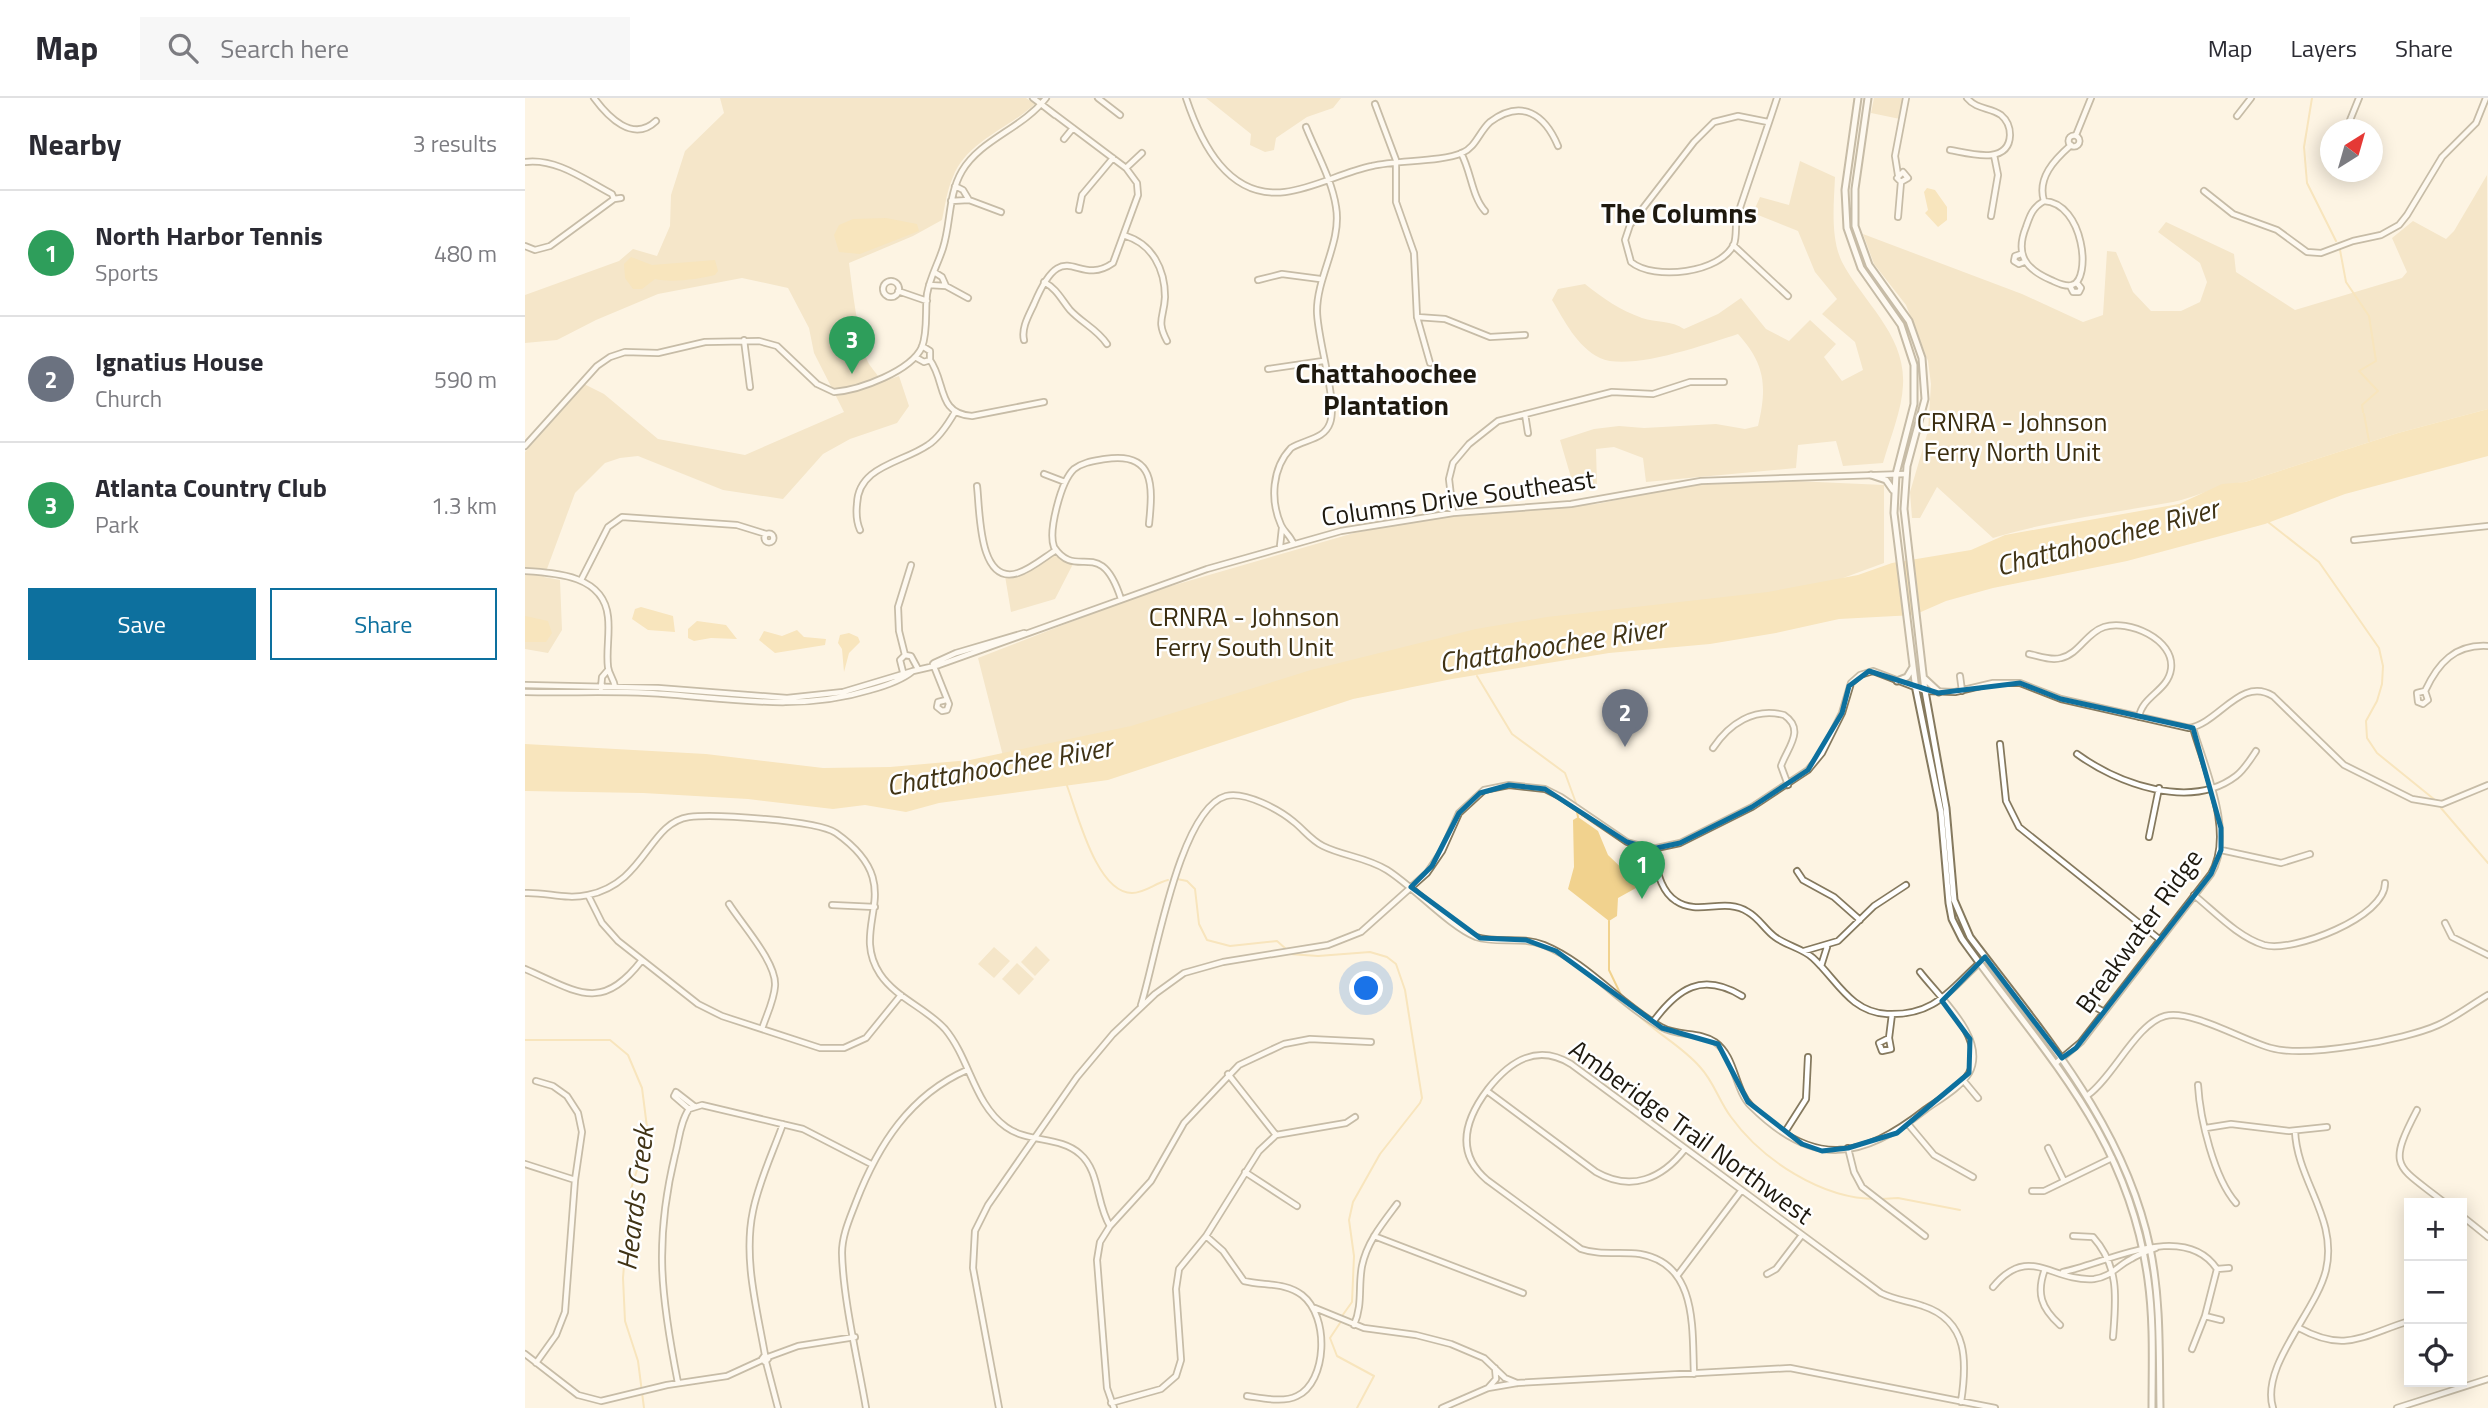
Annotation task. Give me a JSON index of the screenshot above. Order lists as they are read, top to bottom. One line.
{"streets":{"street":["Columns Drive Southeast","Breakwater Ridge","Amberidge Trail Northwest"]},"districts":["The Columns","Chattahoochee Plantation"],"water":["Chattahoochee River","Heards Creek"],"parks":["CRNRA - Johnson Ferry North Unit","CRNRA - Johnson Ferry South Unit"],"north":"top right","page":{"header":"Map","search":"Search here","nav":["Map","Layers","Share"],"heading":["Nearby","3 results"],"list":[{"mark":"1","name":"North Harbor Tennis","note":"Sports","value":"480 m"},{"mark":"2","name":"Ignatius House","note":"Church","value":"590 m"},{"mark":"3","name":"Atlanta Country Club","note":"Park","value":"1.3 km"}],"pins":["3","2","1"],"buttons":["Save","Share"],"map_buttons":["+","−"]}}
